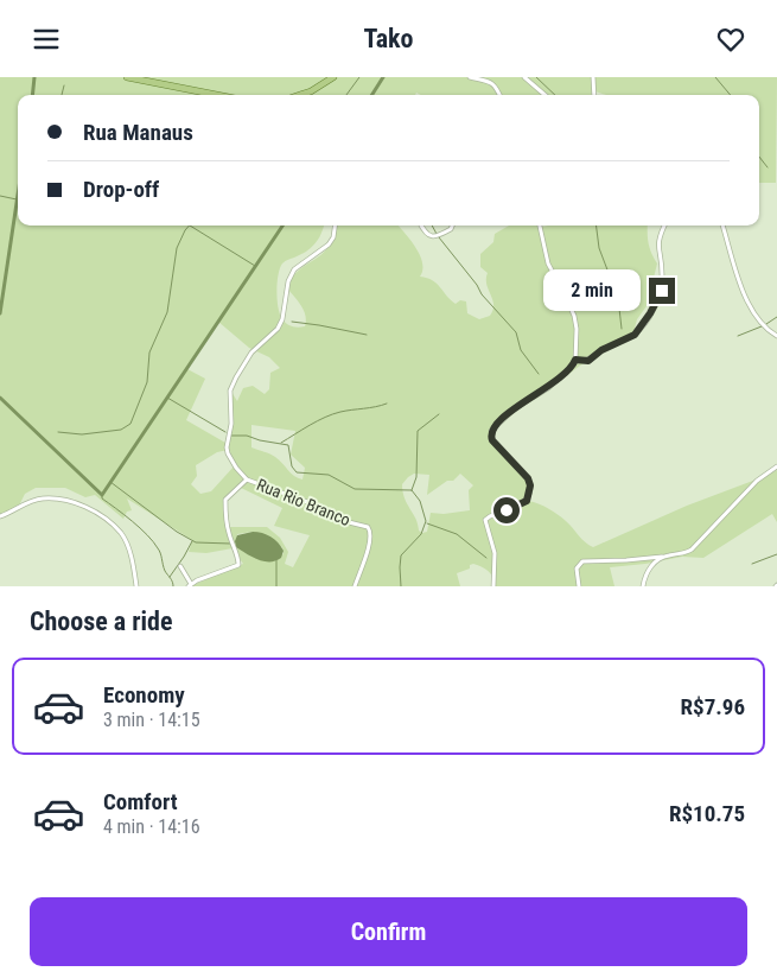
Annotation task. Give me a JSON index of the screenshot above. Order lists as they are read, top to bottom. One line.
{"streets":{"street":["Rua Rio Branco"]},"page":{"header":"Tako","banner":["Rua Manaus","Drop-off"],"bubble":"2 min","heading":"Choose a ride","list":[{"name":"Economy","note":"3 min · 14:15","value":"R$7.96"},{"name":"Comfort","note":"4 min · 14:16","value":"R$10.75"}],"buttons":"Confirm"}}
